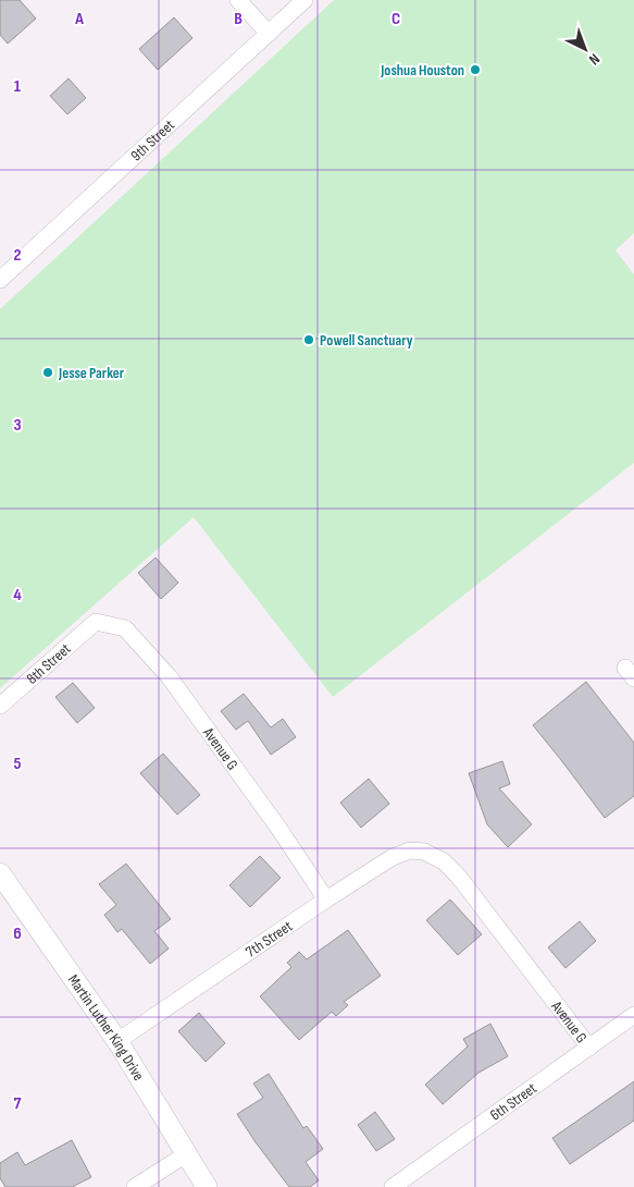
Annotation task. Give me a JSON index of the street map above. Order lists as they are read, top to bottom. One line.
{"streets":{"street":["9th Street","8th Street","Avenue G","7th Street","Martin Luther King Drive","6th Street"]},"crossings":[["8th Street","Avenue G"],["Avenue G","7th Street"],["Avenue G","6th Street"],["7th Street","Martin Luther King Drive"]],"places":["Joshua Houston","Powell Sanctuary","Jesse Parker"],"north":"bottom right","grid":{"columns":["A","B","C"],"rows":["1","2","3","4","5","6","7"]}}
